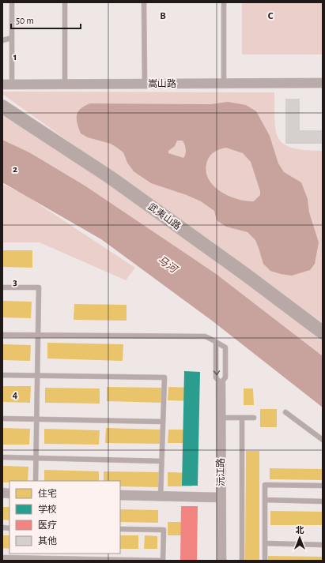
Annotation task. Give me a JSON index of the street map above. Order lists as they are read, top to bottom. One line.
{"streets":{"street":["嵩山路","武夷山路","沅江路"]},"water":["马河"],"legend":["住宅","学校","医疗","其他"],"scale_bar":"50 m","north":"top","grid":{"columns":["B","C"],"rows":["1","2","3","4"]}}
